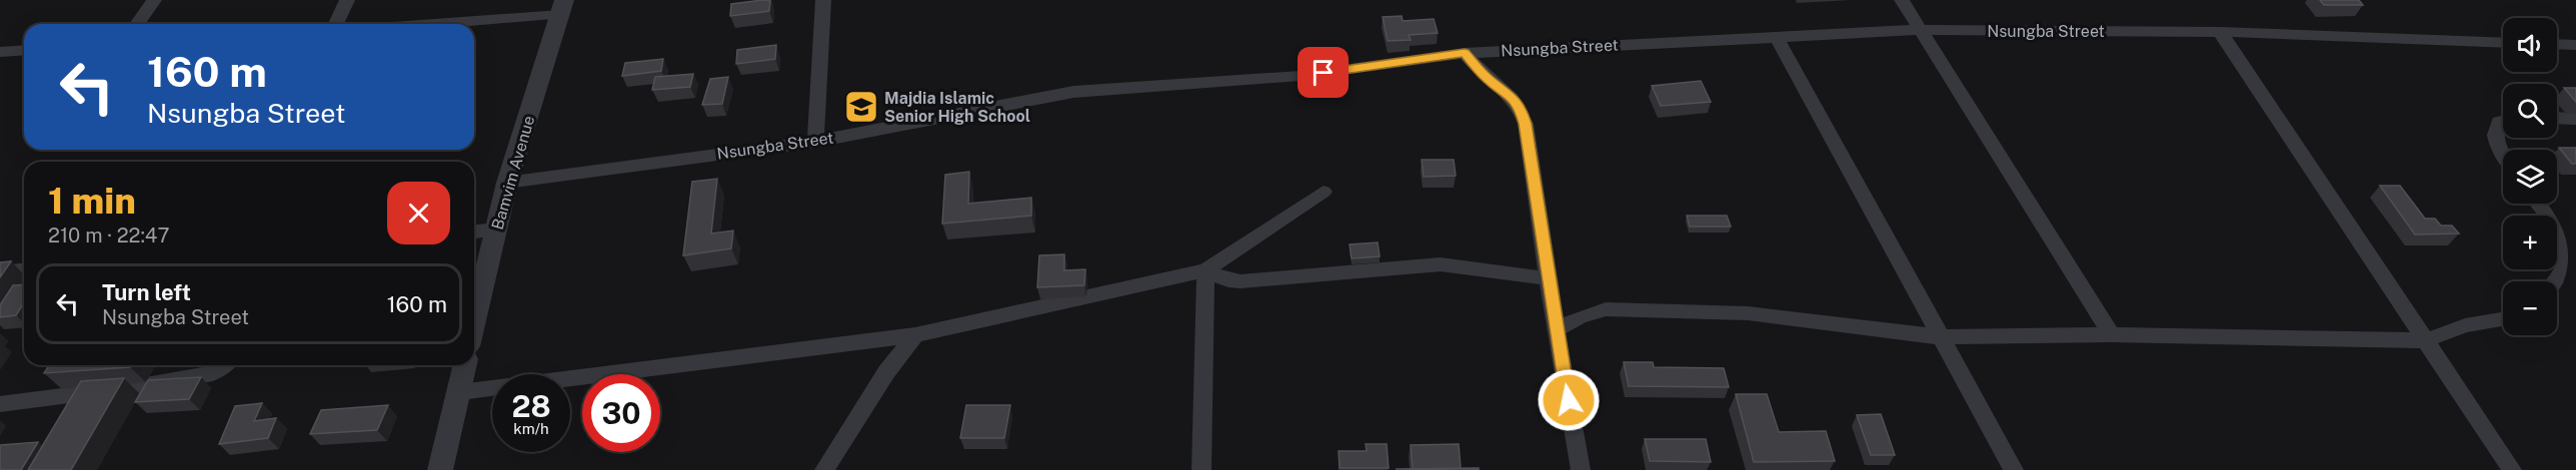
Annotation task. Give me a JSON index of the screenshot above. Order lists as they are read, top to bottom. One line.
{"streets":{"street":["Nsungba Street","Bamvim Avenue"]},"crossings":[["Nsungba Street","Bamvim Avenue"]],"places":{"school or university":["Majdia Islamic Senior High School"]},"page":{"map_buttons":["+","−"],"turn":["160 m","Nsungba Street"],"heading":["1 min","210 m · 22:47"],"list":[{"name":"Turn left","note":"Nsungba Street","value":"160 m"}],"speed":"28 km/h","limit":"30"}}
